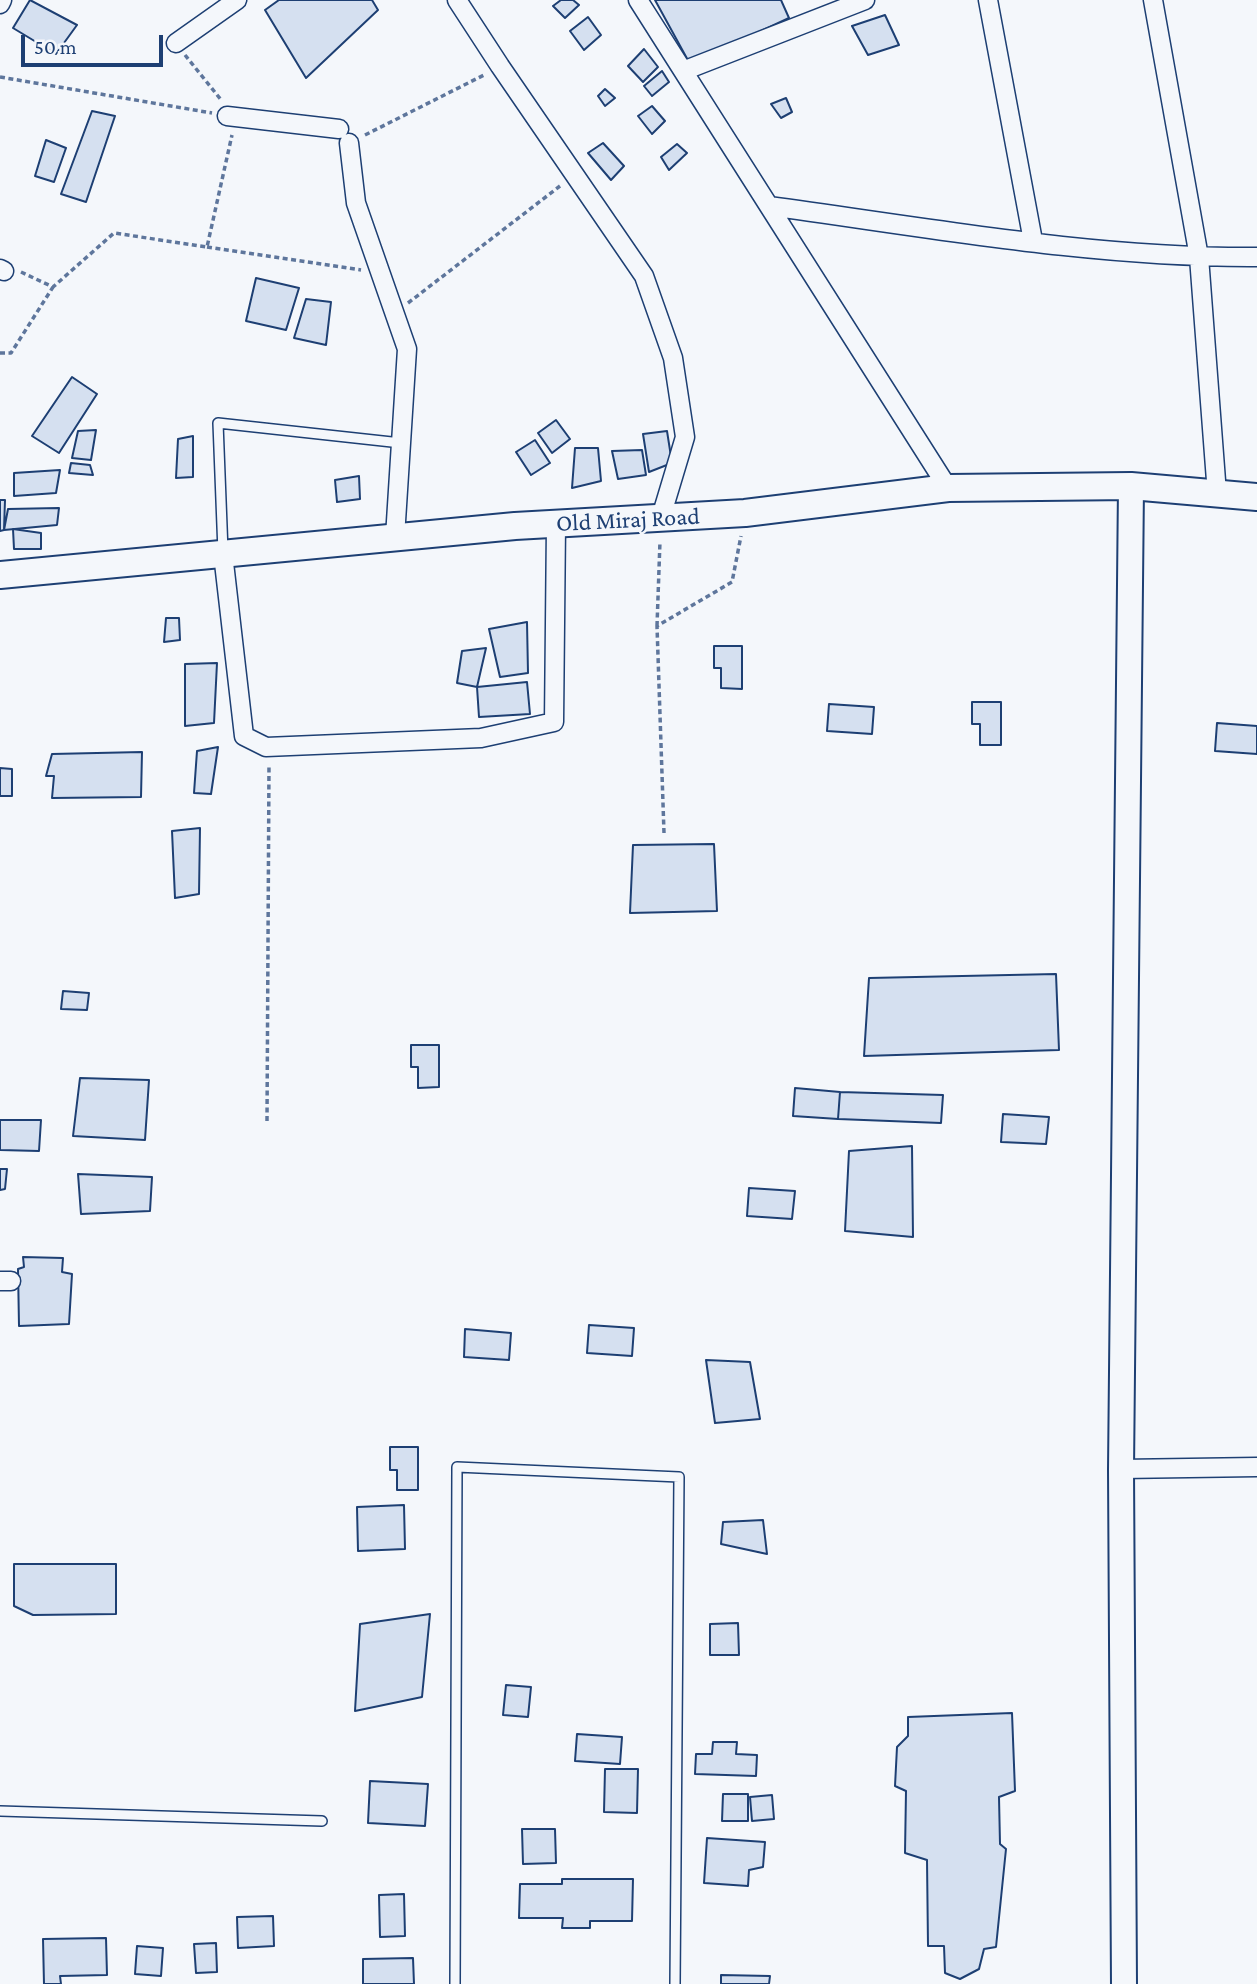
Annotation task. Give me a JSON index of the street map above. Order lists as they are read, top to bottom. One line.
{"streets":{"main road":["Old Miraj Road"]},"scale_bar":"50 m"}
